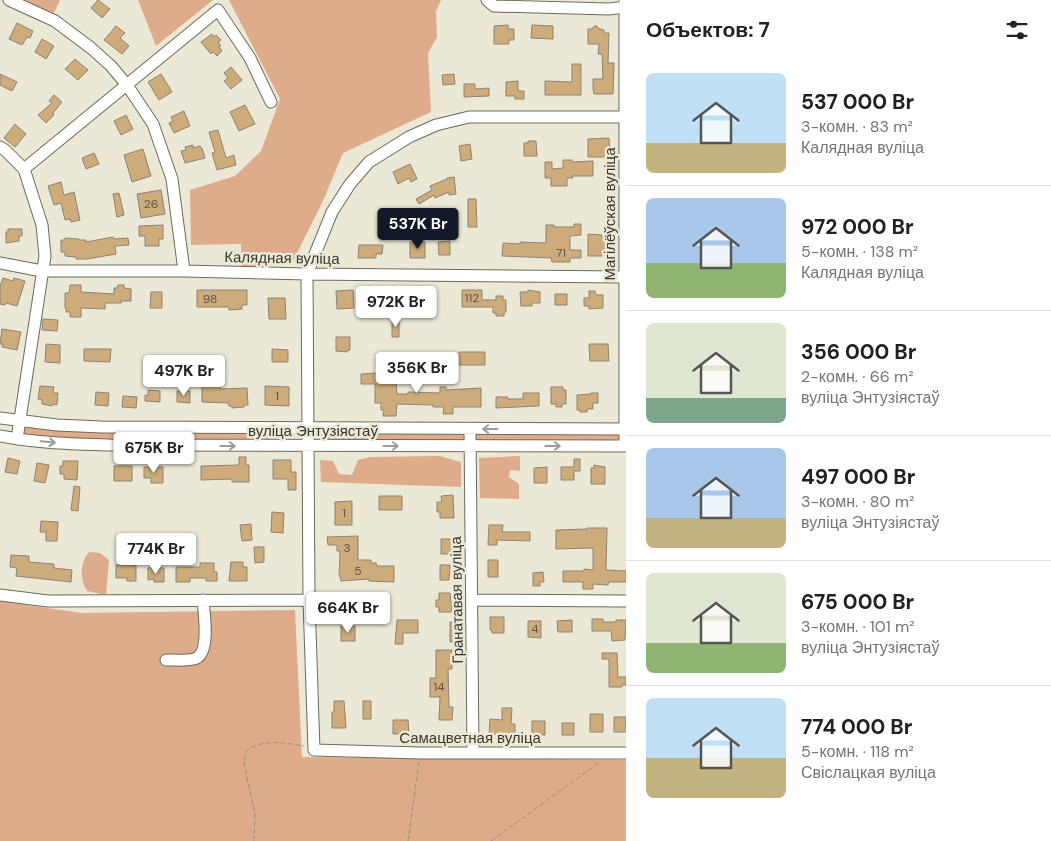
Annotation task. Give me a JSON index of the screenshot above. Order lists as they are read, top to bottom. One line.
{"streets":{"street":["Магілёўская вуліца","Калядная вуліца","вуліца Энтузіястаў","Гранатавая вуліца","Самацветная вуліца"]},"crossings":[["Магілёўская вуліца","Калядная вуліца"],["Магілёўская вуліца","вуліца Энтузіястаў"],["вуліца Энтузіястаў","Гранатавая вуліца"],["Гранатавая вуліца","Самацветная вуліца"]],"house_numbers":["26","71","112","98","1","1","3","5","4","14"],"page":{"heading":"Объектов: 7","list":[{"name":"537 000 Br","note":"3-комн. · 83 m² · Калядная вуліца"},{"name":"972 000 Br","note":"5-комн. · 138 m² · Калядная вуліца"},{"name":"356 000 Br","note":"2-комн. · 66 m² · вуліца Энтузіястаў"},{"name":"497 000 Br","note":"3-комн. · 80 m² · вуліца Энтузіястаў"},{"name":"675 000 Br","note":"3-комн. · 101 m² · вуліца Энтузіястаў"},{"name":"774 000 Br","note":"5-комн. · 118 m² · Свіслацкая вуліца"}],"price":["537K Br","972K Br","356K Br","497K Br","675K Br","774K Br","664K Br"]}}
